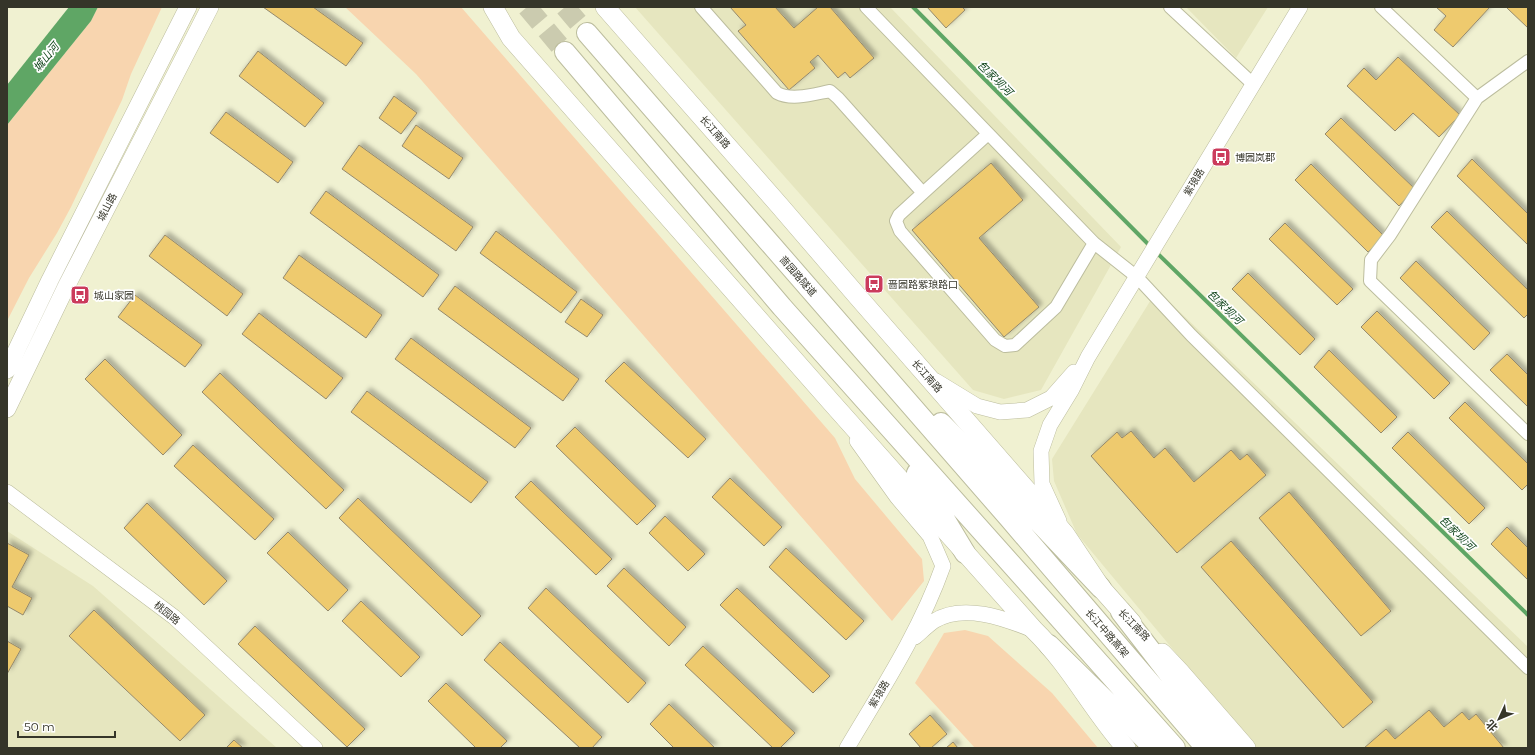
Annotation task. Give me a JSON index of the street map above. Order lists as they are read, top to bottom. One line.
{"streets":{"highway":["啬园路隧道","长江中路高架"],"main road":["长江南路","城山路"],"street":["紫琅路","桃园路"]},"crossings":[["啬园路隧道","长江中路高架"]],"water":["城山河","包家坝河"],"places":{"bus stop":["博园岚郡","啬园路紫琅路口","城山家园"]},"scale_bar":"50 m","north":"bottom left"}
